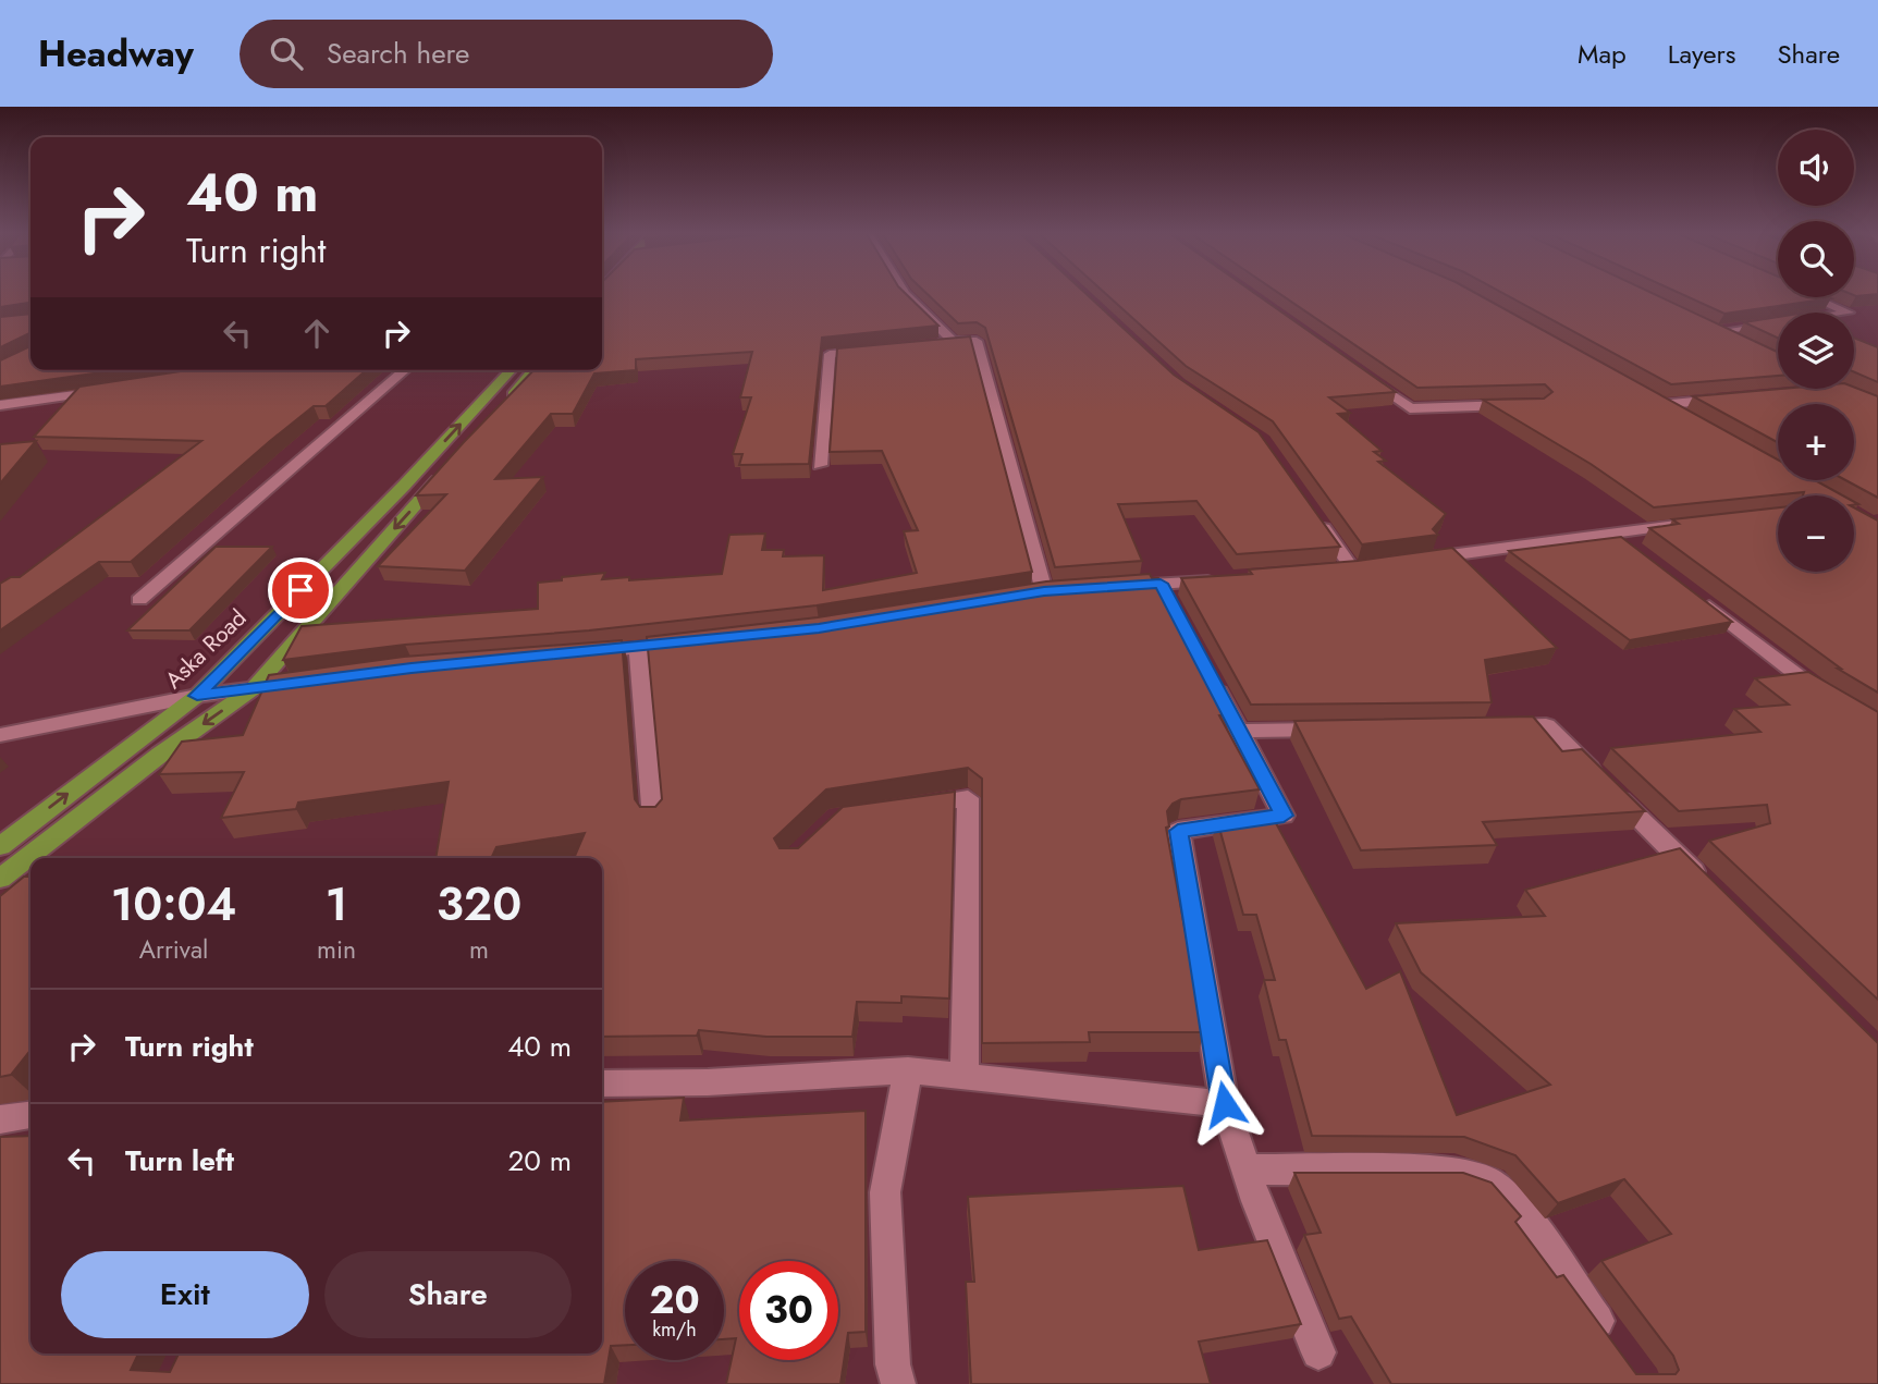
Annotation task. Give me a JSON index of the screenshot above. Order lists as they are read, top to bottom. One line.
{"streets":{"highway":["Aska Road"]},"page":{"header":"Headway","search":"Search here","nav":["Map","Layers","Share"],"map_buttons":["+","−"],"turn":["40 m","Turn right"],"eta":["10:04","Arrival","1","min","320","m"],"list":[{"name":"Turn right","value":"40 m"},{"name":"Turn left","value":"20 m"}],"buttons":["Exit","Share"],"speed":"20 km/h","limit":"30"}}
